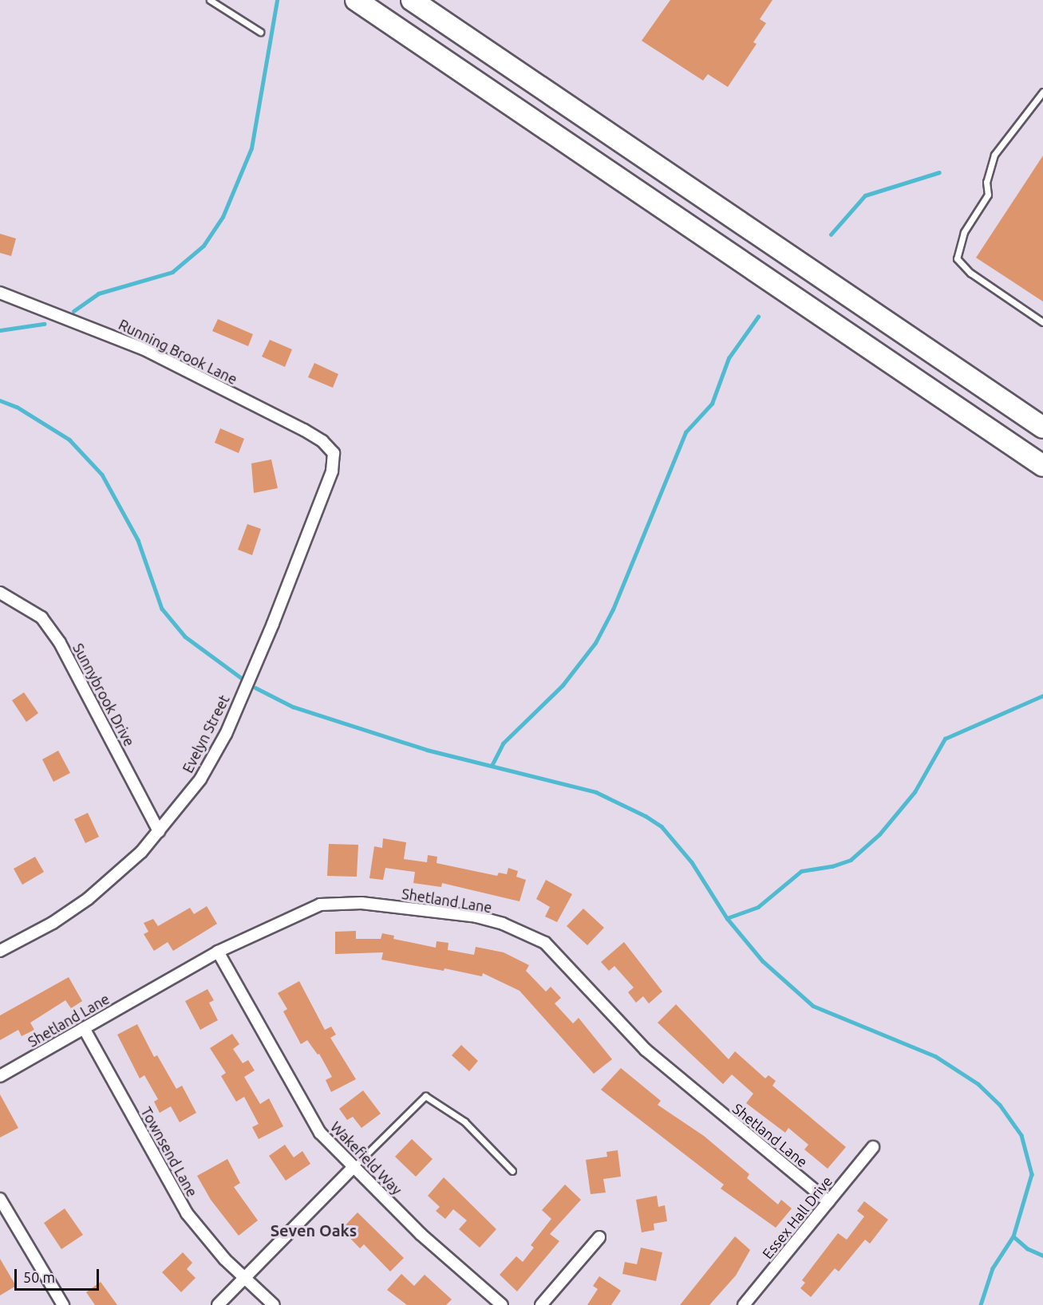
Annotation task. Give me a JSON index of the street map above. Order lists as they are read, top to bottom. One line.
{"streets":{"street":["Running Brook Lane","Sunnybrook Drive","Evelyn Street","Shetland Lane","Townsend Lane","Wakefield Way","Essex Hall Drive"]},"crossings":[["Running Brook Lane","Evelyn Street"],["Sunnybrook Drive","Evelyn Street"],["Shetland Lane","Townsend Lane"],["Shetland Lane","Wakefield Way"],["Shetland Lane","Essex Hall Drive"]],"districts":["Seven Oaks"],"scale_bar":"50 m"}
